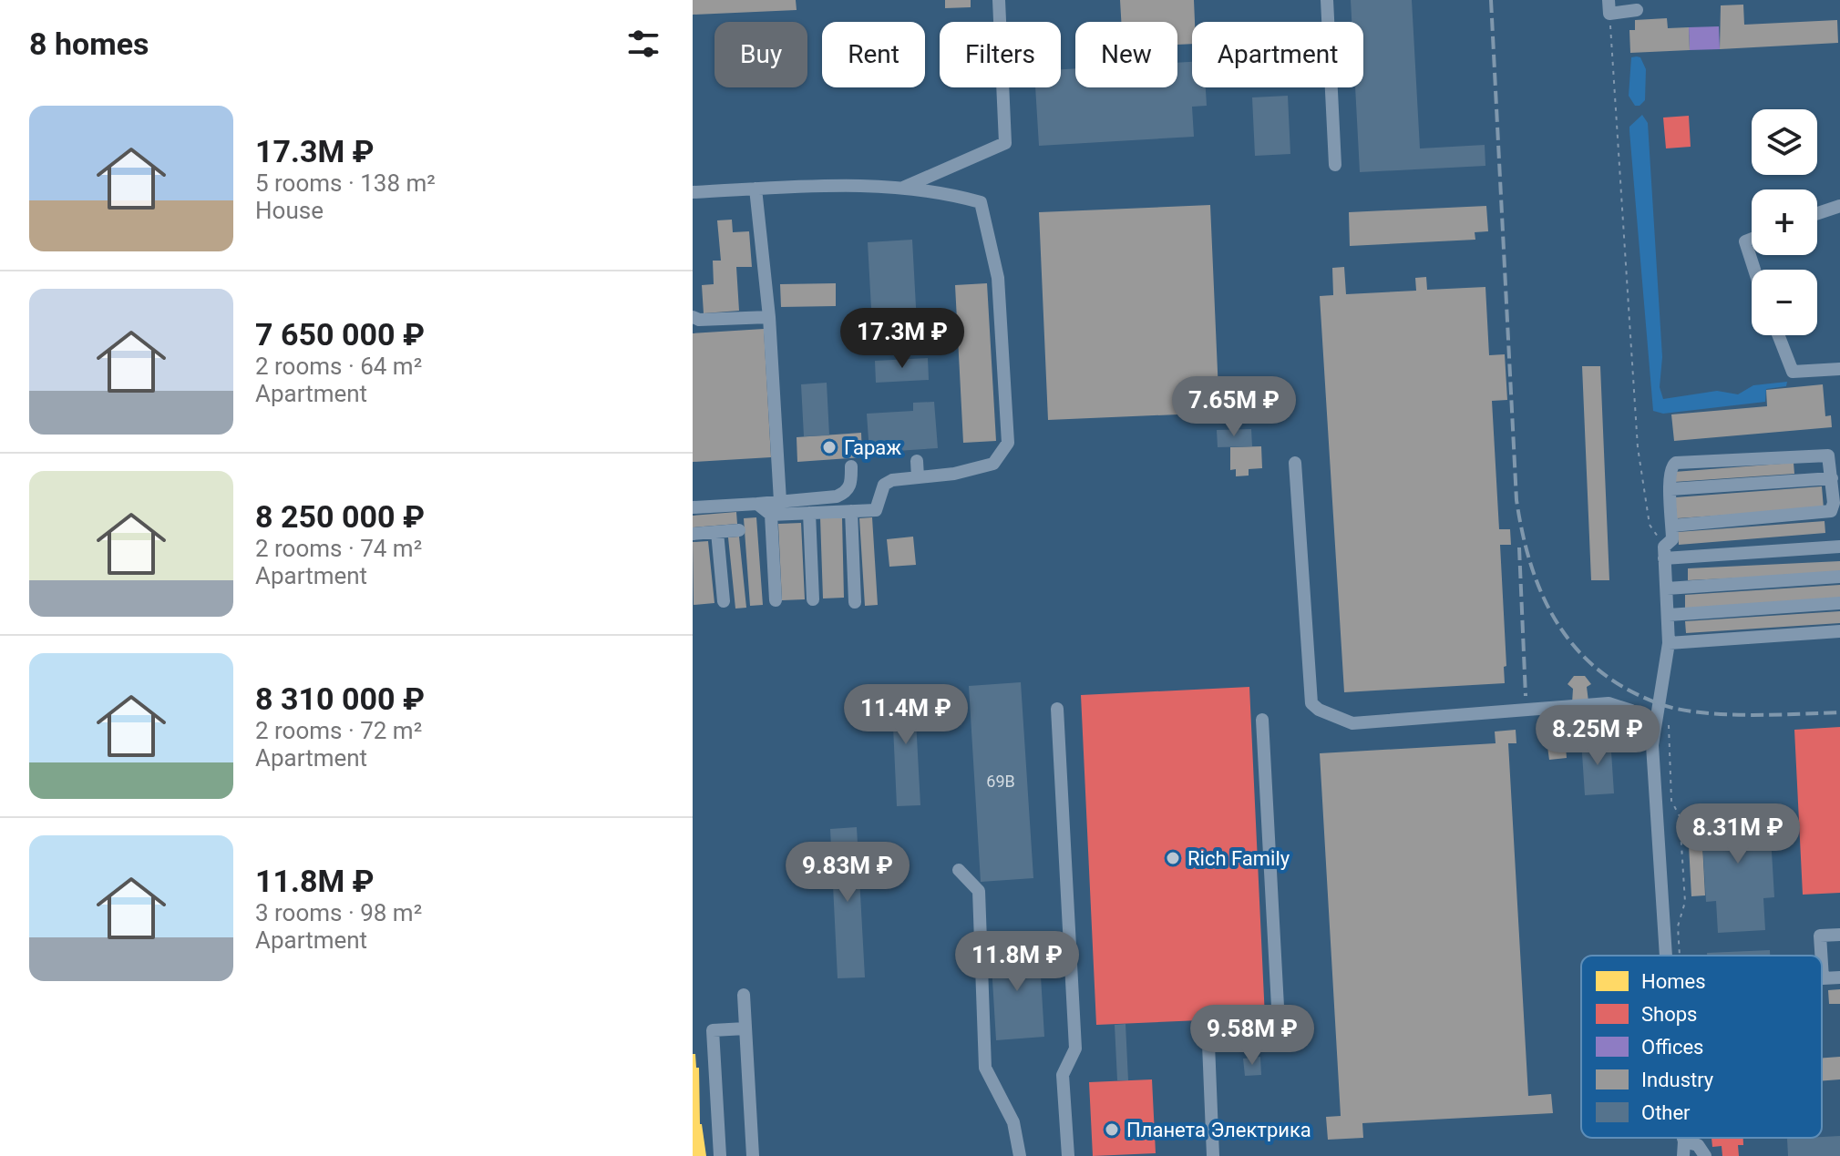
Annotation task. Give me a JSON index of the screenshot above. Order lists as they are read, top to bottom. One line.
{"places":["Гараж","Rich Family","Планета Электрика"],"house_numbers":["69В"],"legend":["Homes","Shops","Offices","Industry","Other"],"page":{"heading":"8 homes","chip":["Buy","Rent","Filters","New","Apartment"],"list":[{"name":"17.3M ₽","note":"5 rooms · 138 m² · House"},{"name":"7 650 000 ₽","note":"2 rooms · 64 m² · Apartment"},{"name":"8 250 000 ₽","note":"2 rooms · 74 m² · Apartment"},{"name":"8 310 000 ₽","note":"2 rooms · 72 m² · Apartment"},{"name":"11.8M ₽","note":"3 rooms · 98 m² · Apartment"}],"map_buttons":["+","−"],"price":["17.3M ₽","7.65M ₽","11.4M ₽","8.25M ₽","8.31M ₽","9.83M ₽","11.8M ₽","9.58M ₽"]}}
